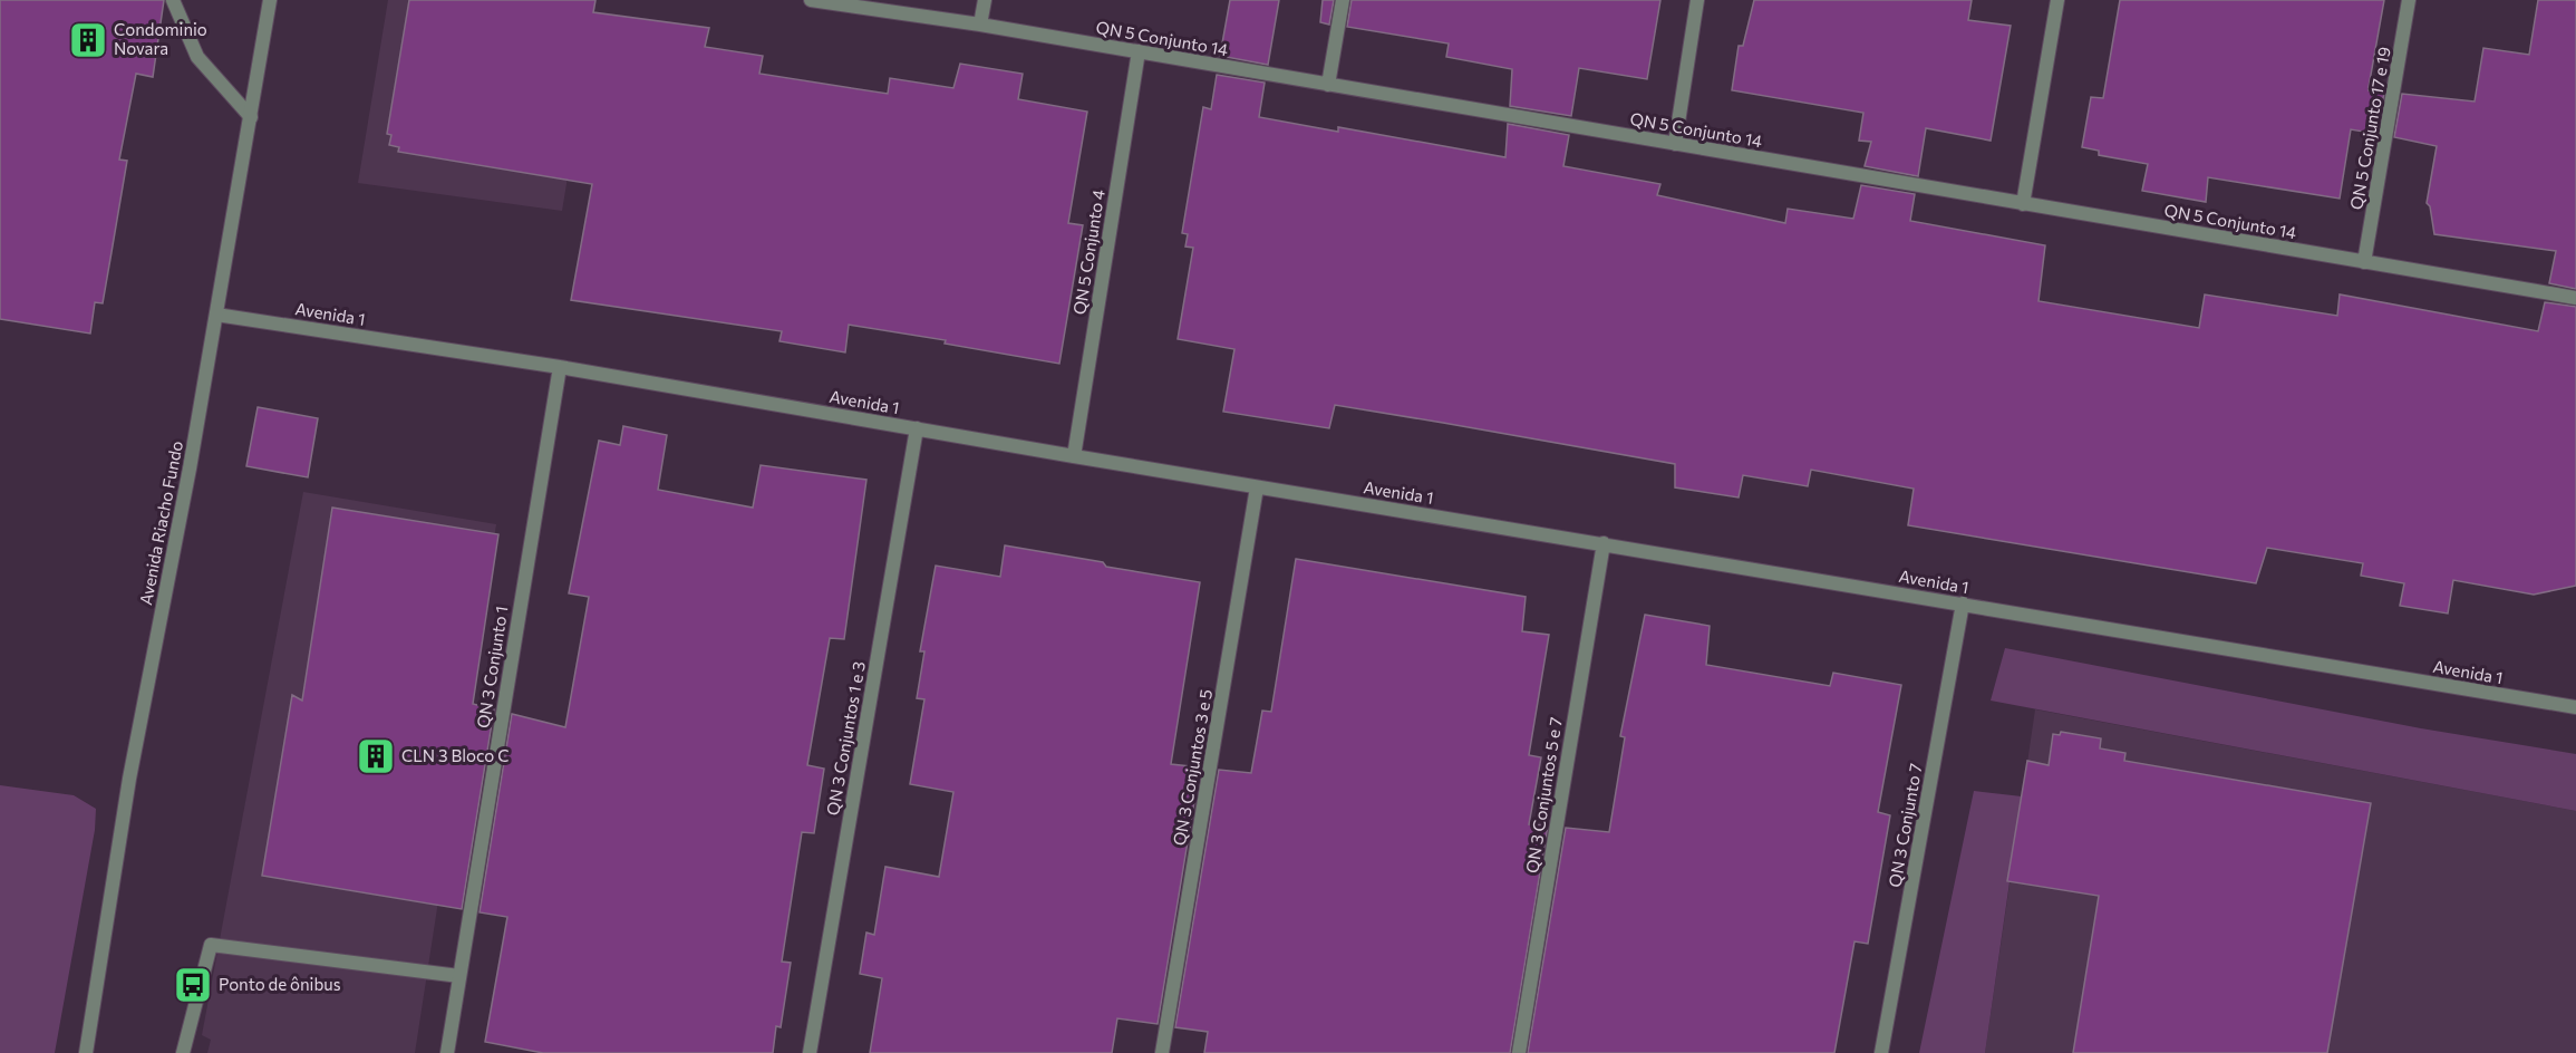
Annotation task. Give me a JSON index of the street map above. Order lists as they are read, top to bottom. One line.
{"streets":{"street":["QN 5 Conjunto 14","QN 5 Conjunto 17 e 19","QN 5 Conjunto 4","Avenida 1","Avenida Riacho Fundo","QN 3 Conjunto 1","QN 3 Conjuntos 1 e 3","QN 3 Conjuntos 3 e 5","QN 3 Conjuntos 5 e 7","QN 3 Conjunto 7"]},"crossings":[["QN 5 Conjunto 14","QN 5 Conjunto 17 e 19"],["QN 5 Conjunto 14","QN 5 Conjunto 4"],["QN 5 Conjunto 4","Avenida 1"],["Avenida 1","Avenida Riacho Fundo"],["Avenida 1","QN 3 Conjunto 1"],["Avenida 1","QN 3 Conjuntos 1 e 3"],["Avenida 1","QN 3 Conjuntos 3 e 5"],["Avenida 1","QN 3 Conjuntos 5 e 7"],["Avenida 1","QN 3 Conjunto 7"]],"places":{"building":["Condominio Novara","CLN 3 Bloco C"],"bus stop":["Ponto de ônibus"]}}
